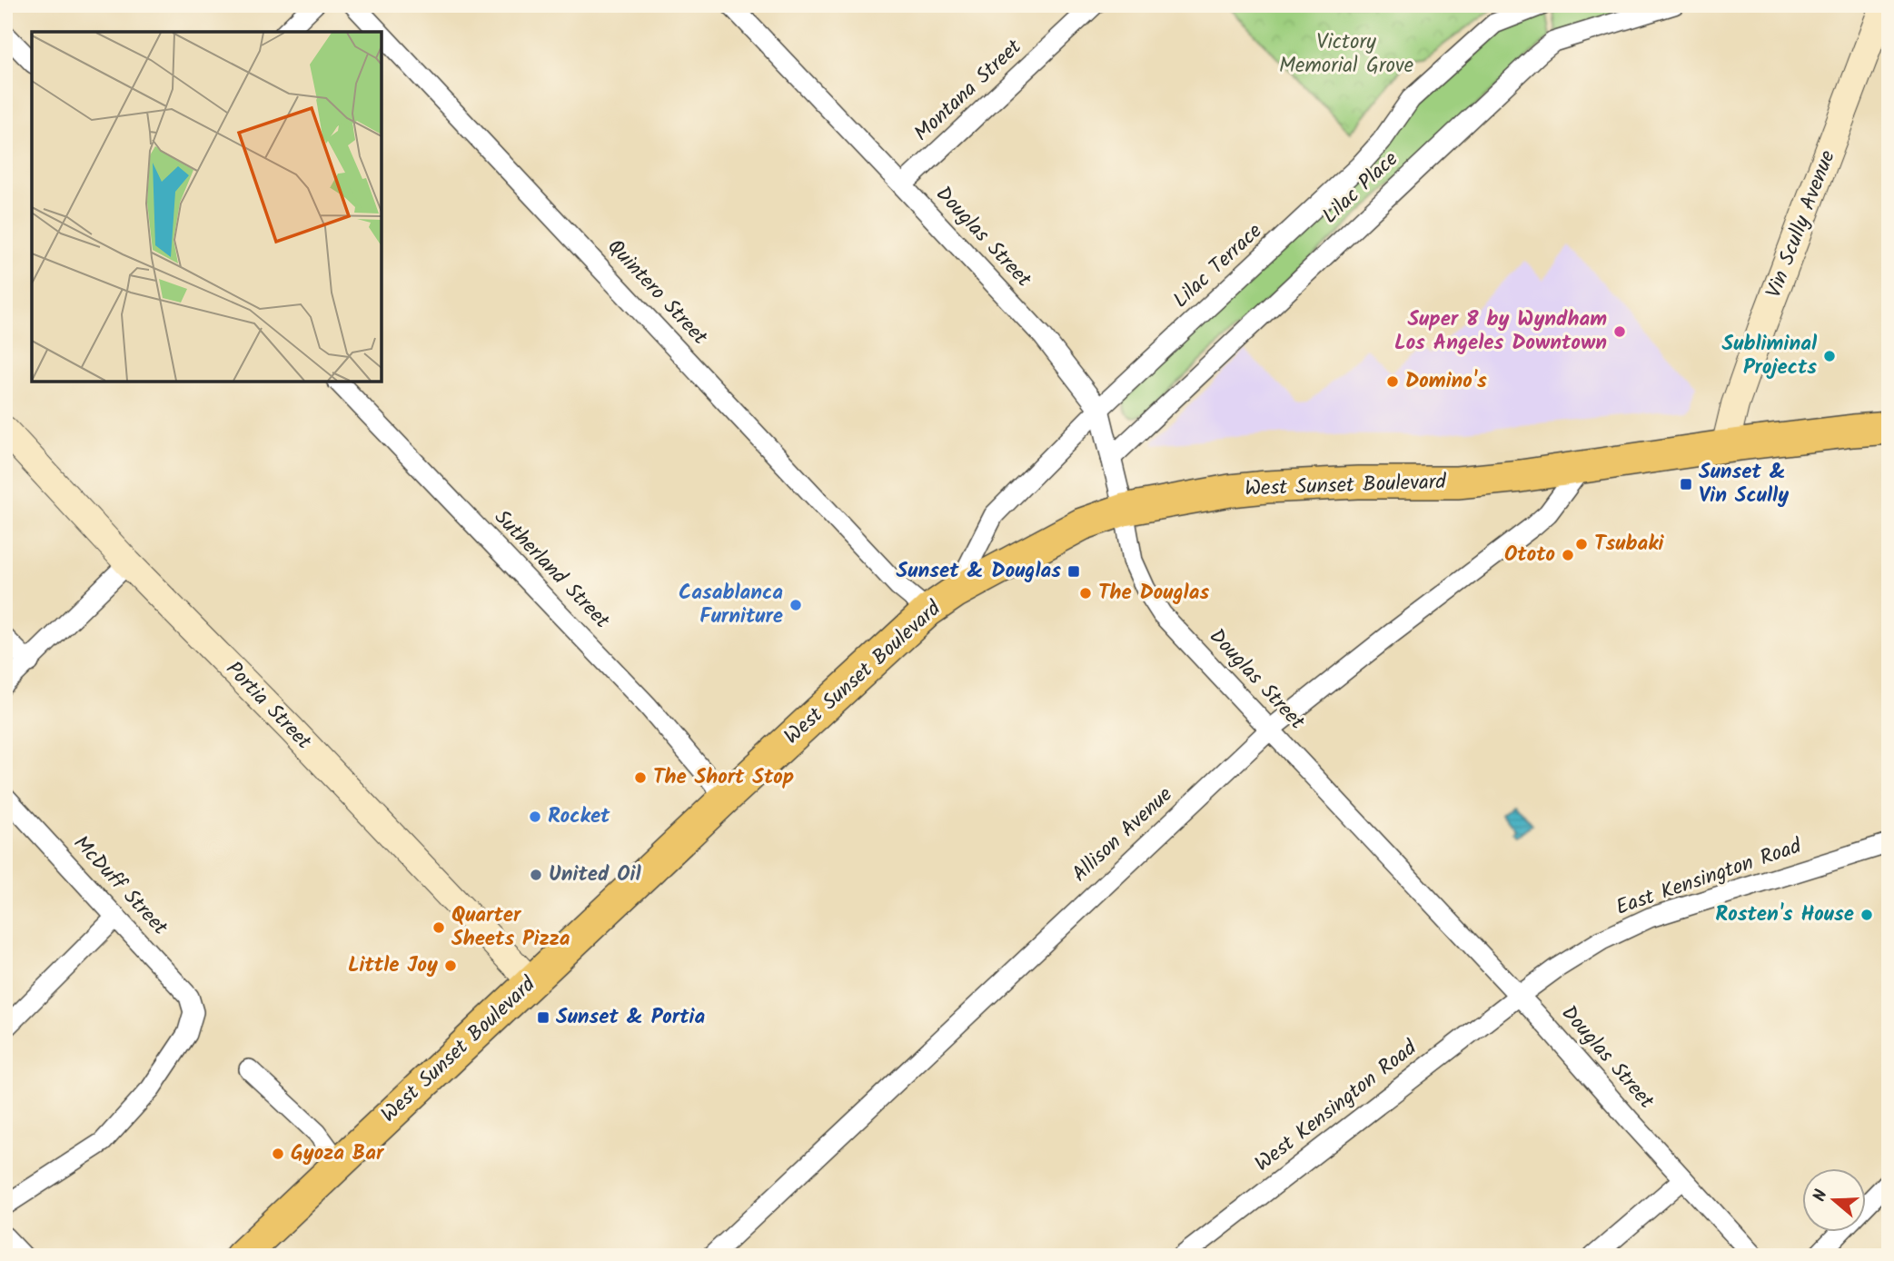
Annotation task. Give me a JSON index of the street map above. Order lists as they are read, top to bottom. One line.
{"streets":{"main road":["West Sunset Boulevard"],"street":["Montana Street","Lilac Place","Vin Scully Avenue","Douglas Street","Lilac Terrace","Quintero Street","Sutherland Street","Portia Street","Allison Avenue","East Kensington Road","McDuff Street","West Kensington Road"]},"crossings":[["Montana Street","Douglas Street"],["Lilac Place","Douglas Street"],["Vin Scully Avenue","West Sunset Boulevard"],["Douglas Street","Lilac Terrace"],["Douglas Street","West Sunset Boulevard"],["Douglas Street","Allison Avenue"],["Douglas Street","East Kensington Road"],["Douglas Street","West Kensington Road"],["Lilac Terrace","West Sunset Boulevard"],["Quintero Street","West Sunset Boulevard"],["West Sunset Boulevard","Sutherland Street"],["West Sunset Boulevard","Portia Street"],["West Sunset Boulevard","Allison Avenue"],["East Kensington Road","West Kensington Road"]],"parks":["Victory Memorial Grove"],"places":{"other":["Super 8 by Wyndham Los Angeles Downtown","Subliminal Projects","Domino's","Tsubaki","Ototo","The Douglas","Casablanca Furniture","The Short Stop","Rocket","United Oil","Rosten's House","Quarter Sheets Pizza","Little Joy","Gyoza Bar"],"transit":["Sunset & Vin Scully","Sunset & Douglas","Sunset & Portia"]},"north":"left"}
